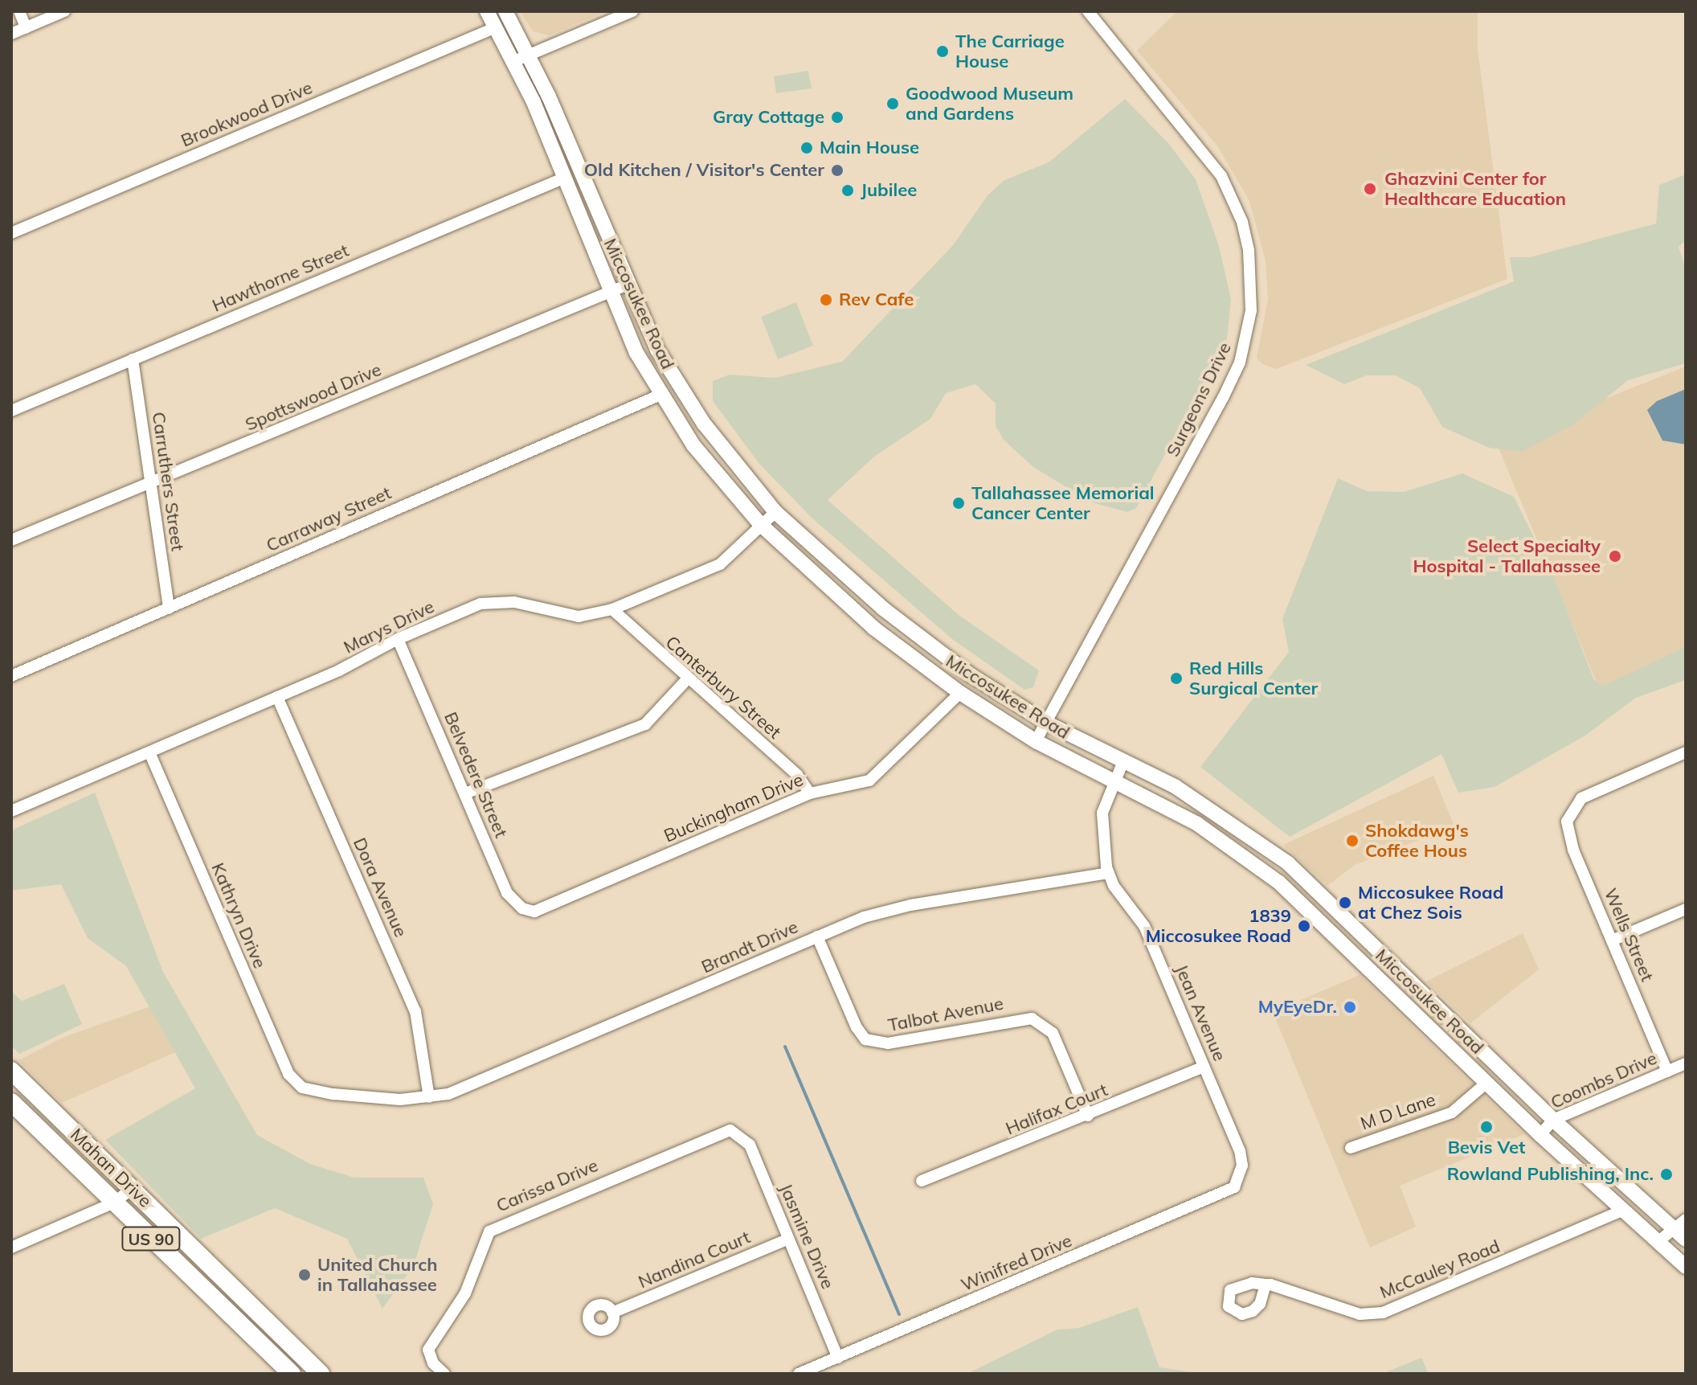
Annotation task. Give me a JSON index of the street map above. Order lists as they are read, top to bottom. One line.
{"streets":{"main road":["Mahan Drive","US 90"],"street":["Brookwood Drive","Hawthorne Street","Miccosukee Road","Spottswood Drive","Surgeons Drive","Carruthers Street","Carraway Street","Marys Drive","Canterbury Street","Belvedere Street","Buckingham Drive","Dora Avenue","Kathryn Drive","Wells Street","Brandt Drive","Jean Avenue","Talbot Avenue","Coombs Drive","Halifax Court","M D Lane","Carissa Drive","Jasmine Drive","Nandina Court","Winifred Drive","McCauley Road"]},"crossings":[["Brookwood Drive","Miccosukee Road"],["Hawthorne Street","Miccosukee Road"],["Hawthorne Street","Carruthers Street"],["Miccosukee Road","Spottswood Drive"],["Miccosukee Road","Surgeons Drive"],["Miccosukee Road","Carraway Street"],["Miccosukee Road","Marys Drive"],["Miccosukee Road","Buckingham Drive"],["Miccosukee Road","Coombs Drive"],["Miccosukee Road","M D Lane"],["Miccosukee Road","McCauley Road"],["Spottswood Drive","Carruthers Street"],["Carruthers Street","Carraway Street"],["Marys Drive","Canterbury Street"],["Marys Drive","Belvedere Street"],["Marys Drive","Dora Avenue"],["Marys Drive","Kathryn Drive"],["Canterbury Street","Buckingham Drive"],["Belvedere Street","Buckingham Drive"],["Dora Avenue","Brandt Drive"],["Kathryn Drive","Brandt Drive"],["Wells Street","Coombs Drive"],["Brandt Drive","Jean Avenue"],["Brandt Drive","Talbot Avenue"],["Jean Avenue","Halifax Court"],["Jean Avenue","Winifred Drive"],["Talbot Avenue","Halifax Court"],["Carissa Drive","Jasmine Drive"],["Jasmine Drive","Nandina Court"],["Jasmine Drive","Winifred Drive"]],"places":["The Carriage House","Goodwood Museum and Gardens","Gray Cottage","Main House","Old Kitchen / Visitor's Center","Ghazvini Center for Healthcare Education","Jubilee","Rev Cafe","Tallahassee Memorial Cancer Center","Select Specialty Hospital - Tallahassee","Red Hills Surgical Center","Shokdawg's Coffee Hous","Miccosukee Road at Chez Sois","1839 Miccosukee Road","MyEyeDr.","Bevis Vet","Rowland Publishing, Inc.","United Church in Tallahassee"]}
